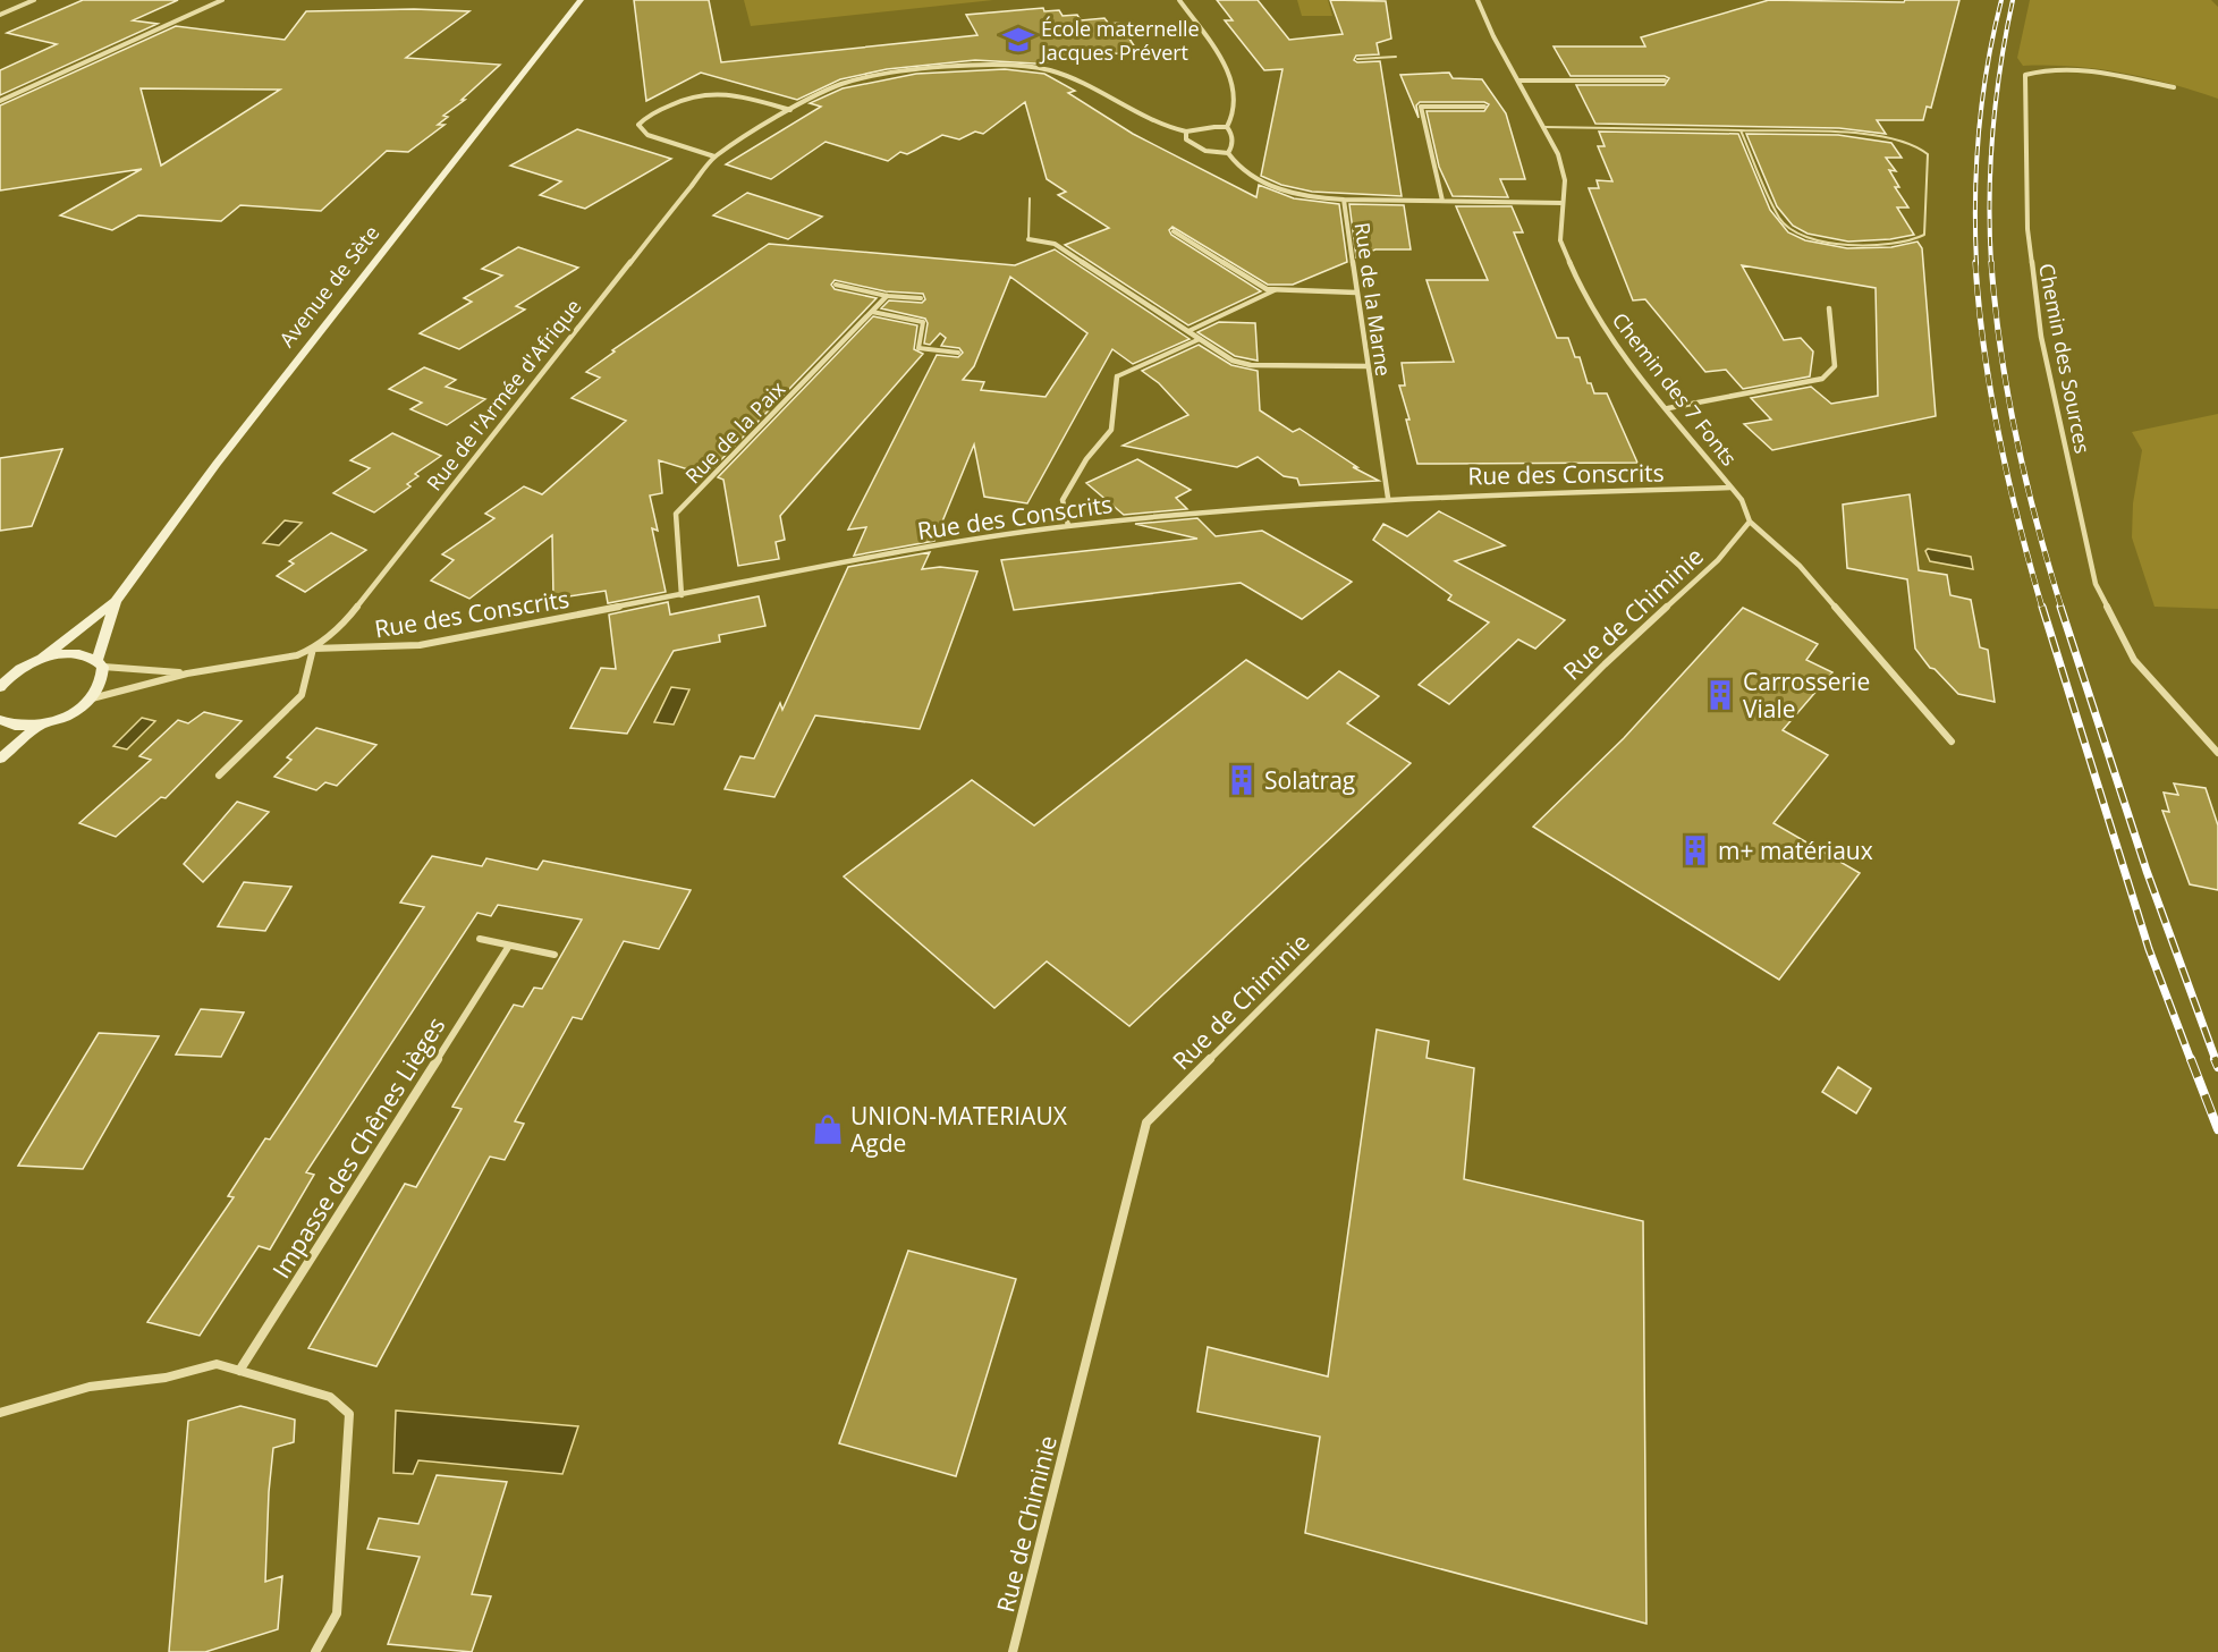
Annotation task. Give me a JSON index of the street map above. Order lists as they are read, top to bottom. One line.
{"streets":{"main road":["Avenue de Sète"],"street":["Rue de la Marne","Chemin des Sources","Chemin des 7 Fonts","Rue de l'Armée d'Afrique","Rue de la Paix","Rue des Conscrits","Rue de Chiminie","Impasse des Chênes Lièges"]},"crossings":[["Avenue de Sète","Rue de l'Armée d'Afrique"],["Rue de la Marne","Chemin des 7 Fonts"],["Rue de la Marne","Rue des Conscrits"],["Chemin des 7 Fonts","Rue des Conscrits"],["Chemin des 7 Fonts","Rue de Chiminie"],["Rue de l'Armée d'Afrique","Rue des Conscrits"],["Rue de la Paix","Rue des Conscrits"]],"places":{"school or university":["École maternelle Jacques Prévert"],"building":["Carrosserie Viale","Solatrag","m+ matériaux"],"shop":["UNION-MATERIAUX Agde"]}}
